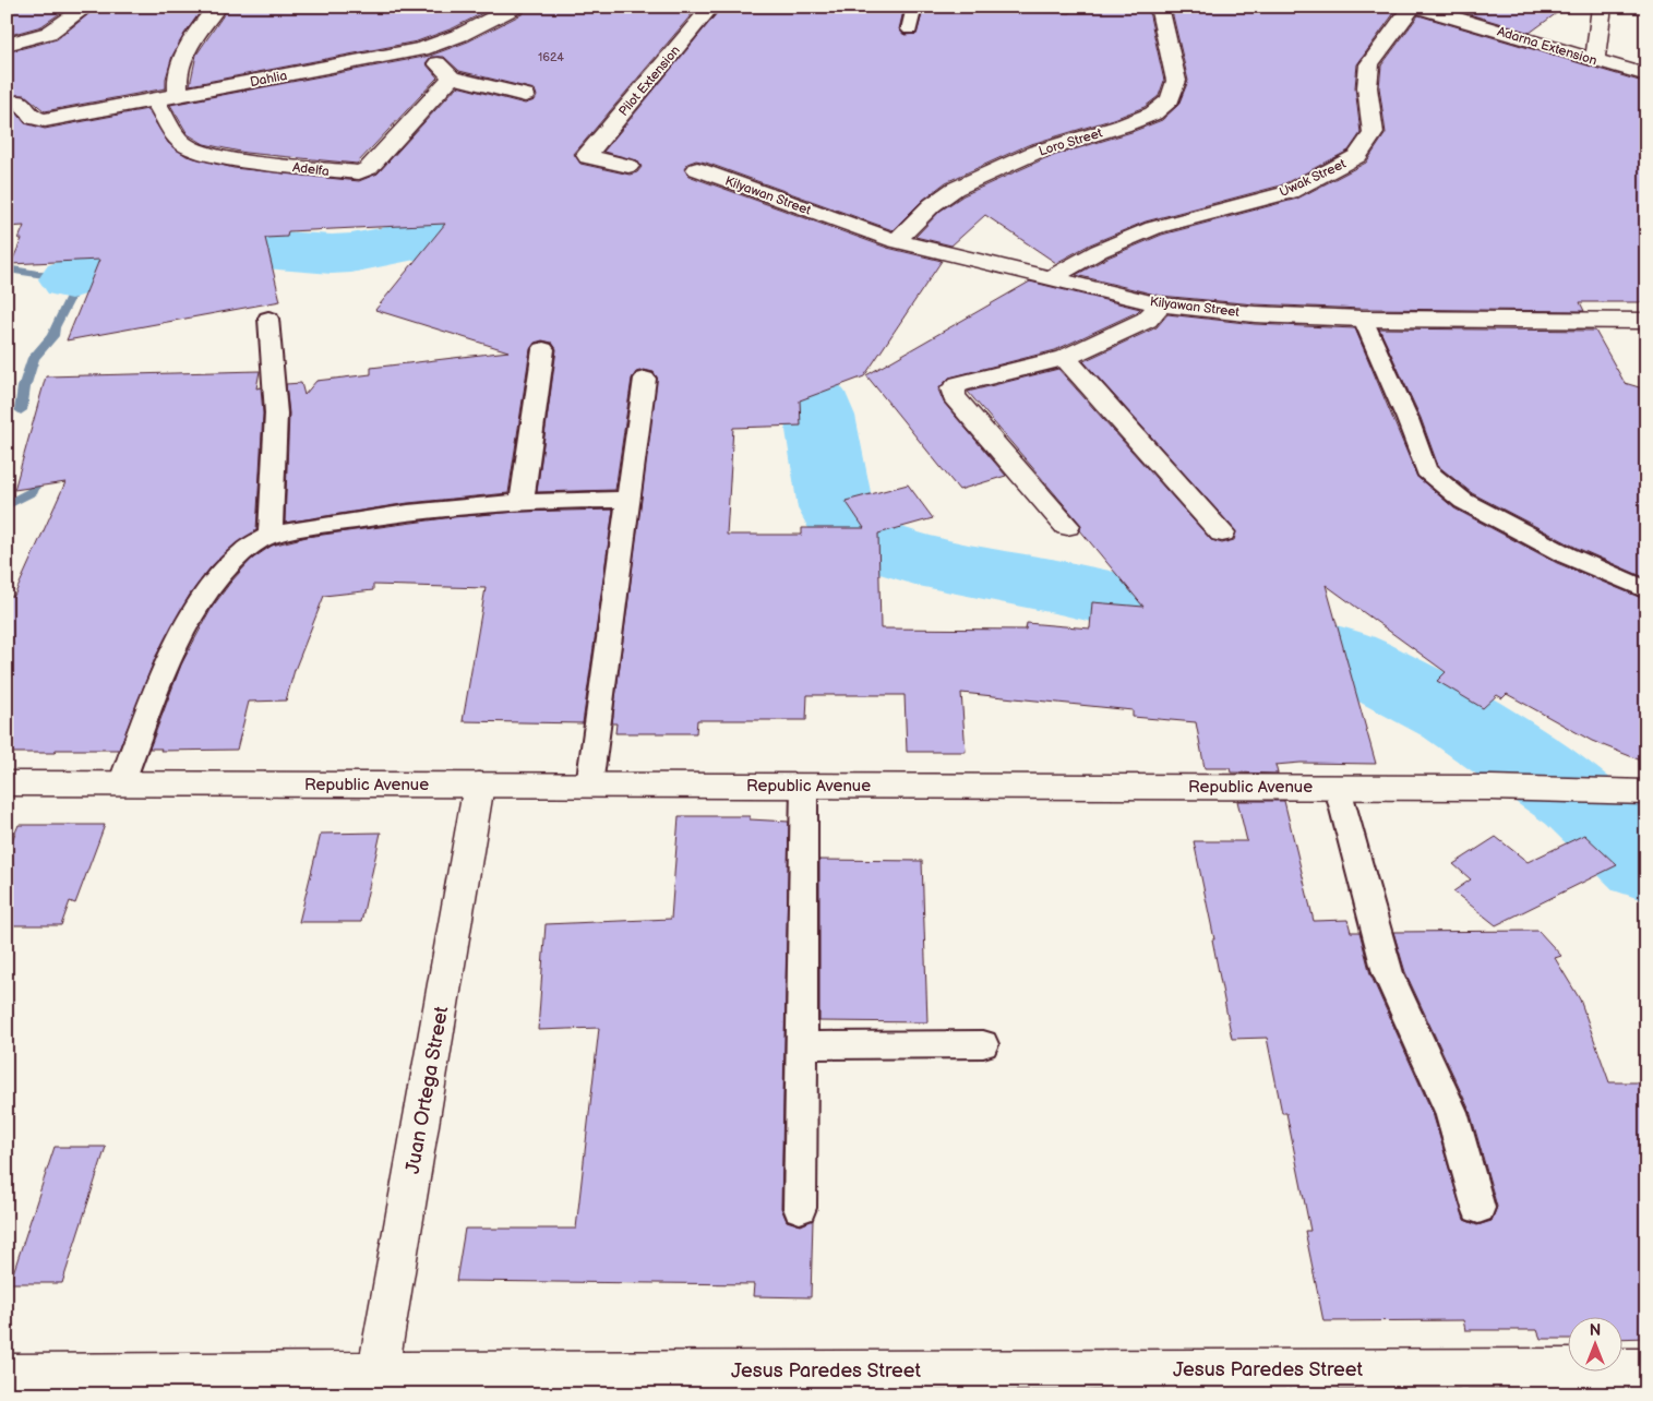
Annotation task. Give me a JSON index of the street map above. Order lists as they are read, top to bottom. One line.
{"streets":{"street":["Adarna Extension","Dahlia","Pilot Extension","Loro Street","Adelfa","Uwak Street","Kilyawan Street","Republic Avenue","Juan Ortega Street","Jesus Paredes Street"]},"crossings":[["Dahlia","Adelfa"],["Loro Street","Kilyawan Street"],["Uwak Street","Kilyawan Street"],["Republic Avenue","Juan Ortega Street"],["Juan Ortega Street","Jesus Paredes Street"]],"house_numbers":["1624"],"north":"top"}
